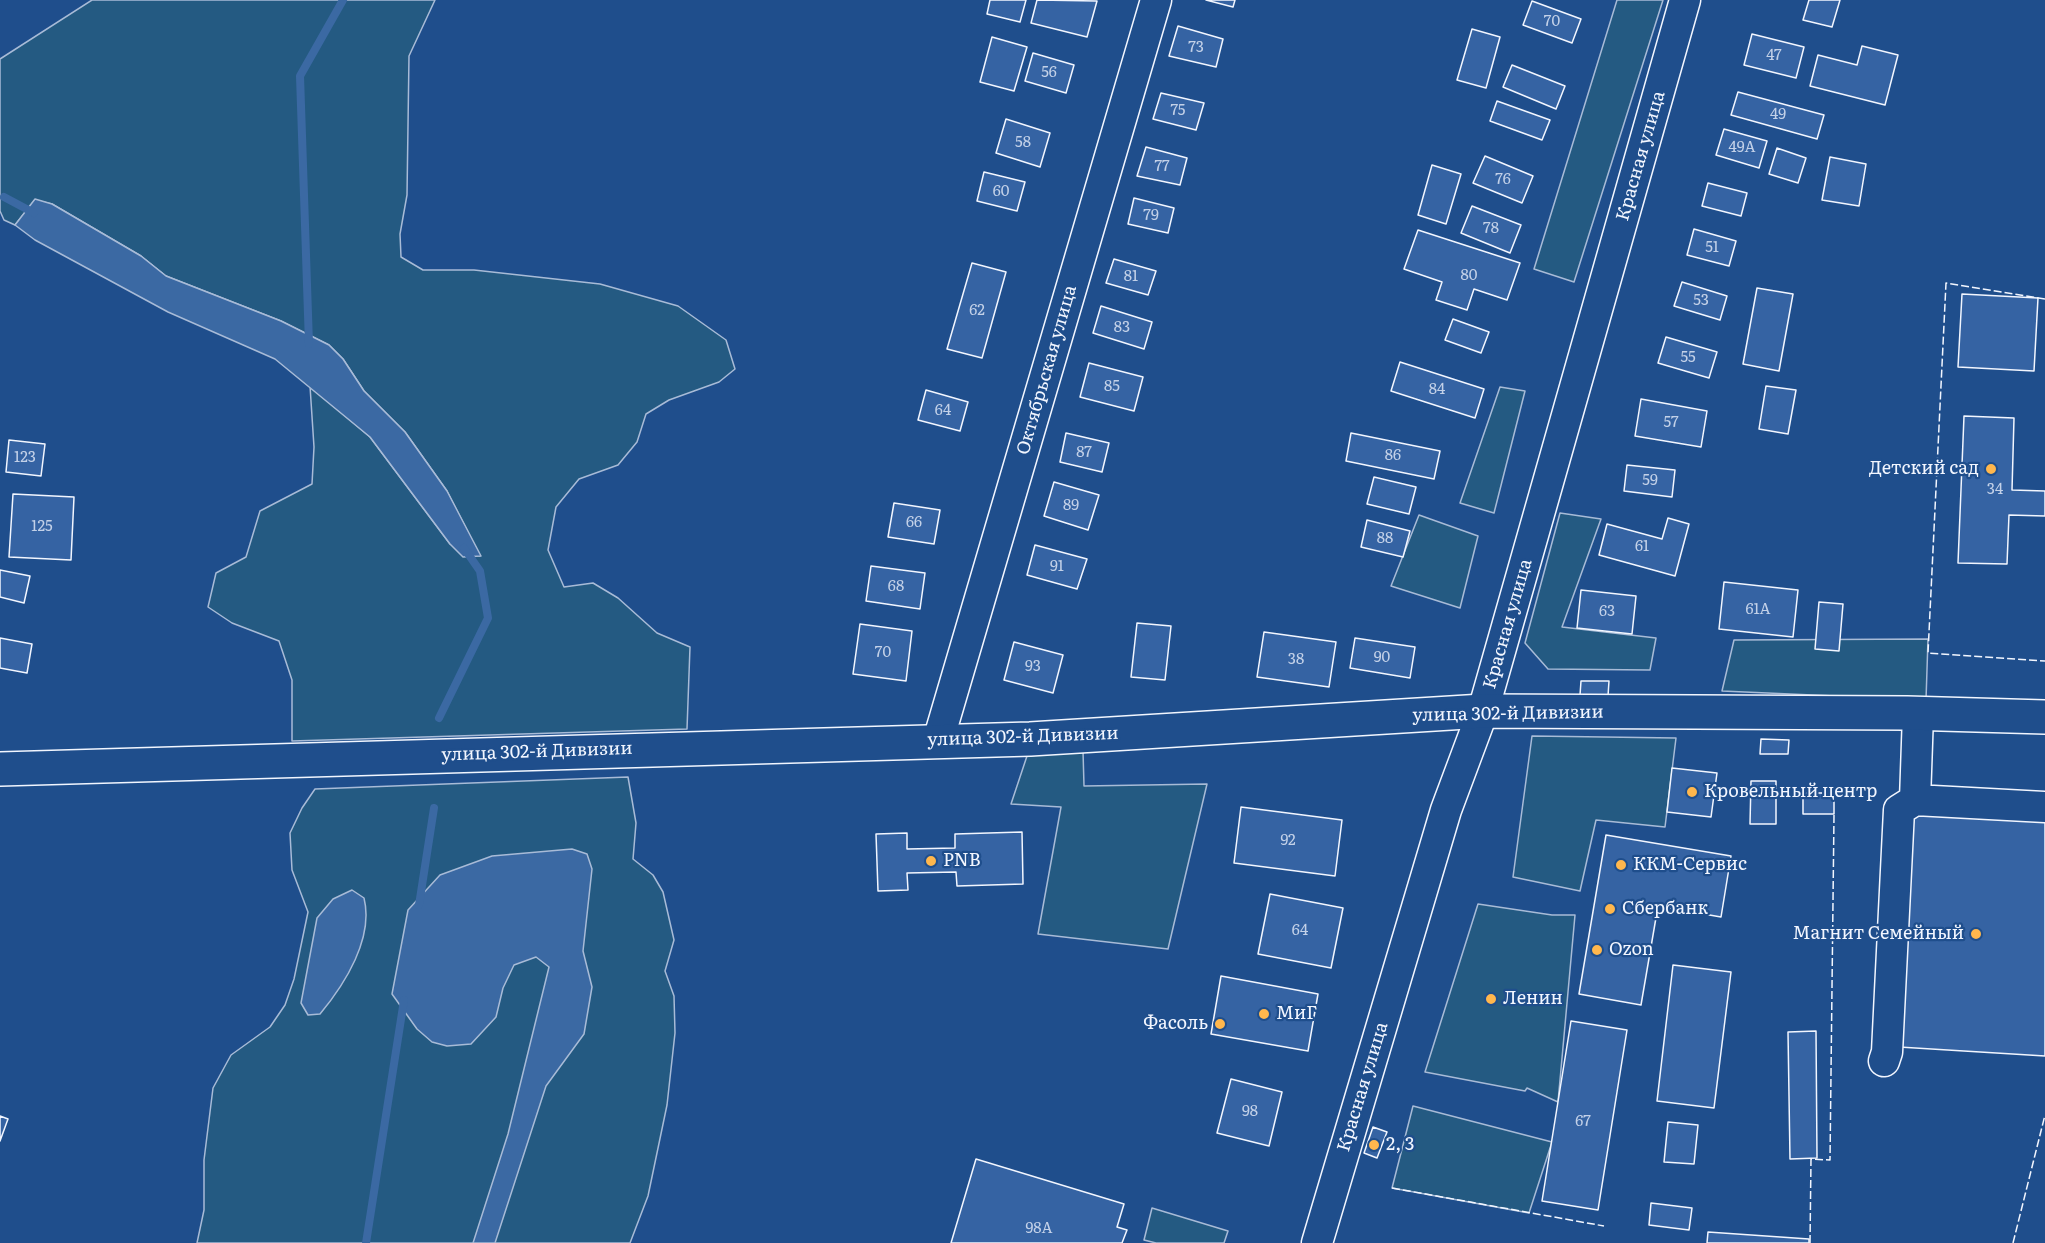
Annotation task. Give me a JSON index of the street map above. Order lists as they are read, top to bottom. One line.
{"streets":{"main road":["улица 302-й Дивизии"],"street":["Красная улица","Октябрьская улица"]},"crossings":[["Красная улица","улица 302-й Дивизии"],["Октябрьская улица","улица 302-й Дивизии"]],"places":["Детский сад","Кровельный центр","PNB","ККМ-Сервис","Сбербанк","Магнит Семейный","Ozon","Ленин","МиГ","Фасоль","2, 3"],"house_numbers":["70","73","47","56","75","49","58","49А","77","76","60","79","78","51","80","81","53","62","83","55","85","84","64","57","87","86","123","59","34","89","66","125","88","61","91","68","61А","63","70","90","38","93","92","64","98","67","98А"]}
